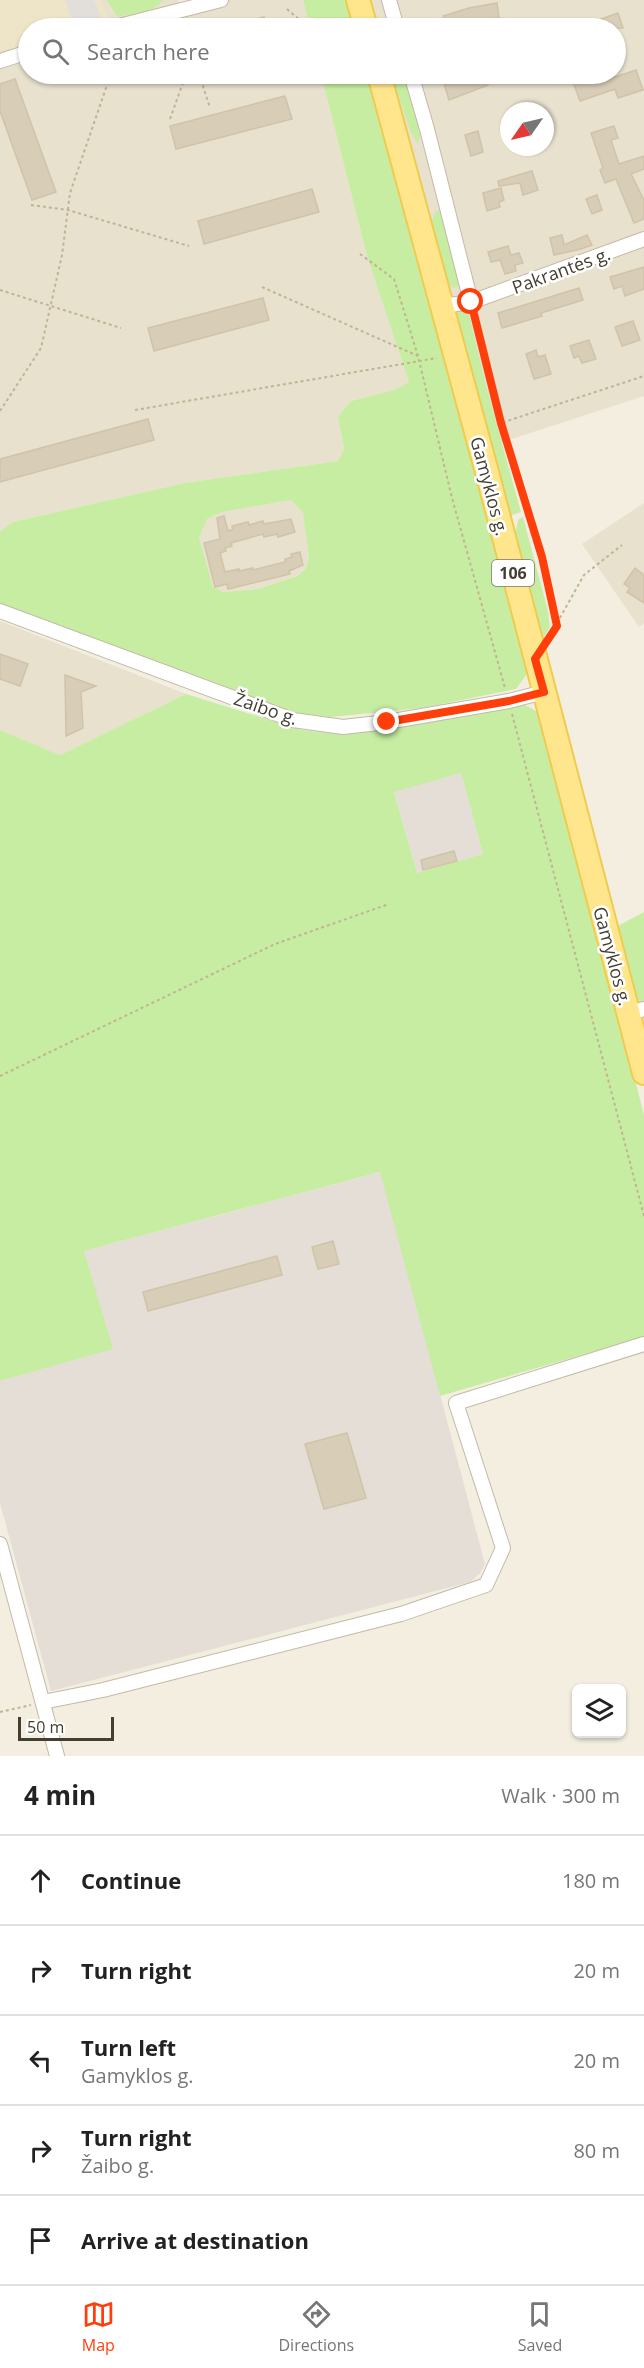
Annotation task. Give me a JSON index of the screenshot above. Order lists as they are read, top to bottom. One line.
{"streets":{"main road":["Gamyklos g.","106"],"street":["Pakrantės g.","Žaibo g."]},"crossings":[["Pakrantės g.","Gamyklos g."],["Gamyklos g.","Žaibo g."]],"scale_bar":"50 m","north":"bottom left","page":{"search":"Search here","scale":"50 m","heading":["4 min","Walk · 300 m"],"list":[["Continue","180 m"],["Turn right","20 m"],["Turn left","Gamyklos g.","20 m"],["Turn right","Žaibo g.","80 m"],"Arrive at destination"],"nav":["Map","Directions","Saved"]}}
